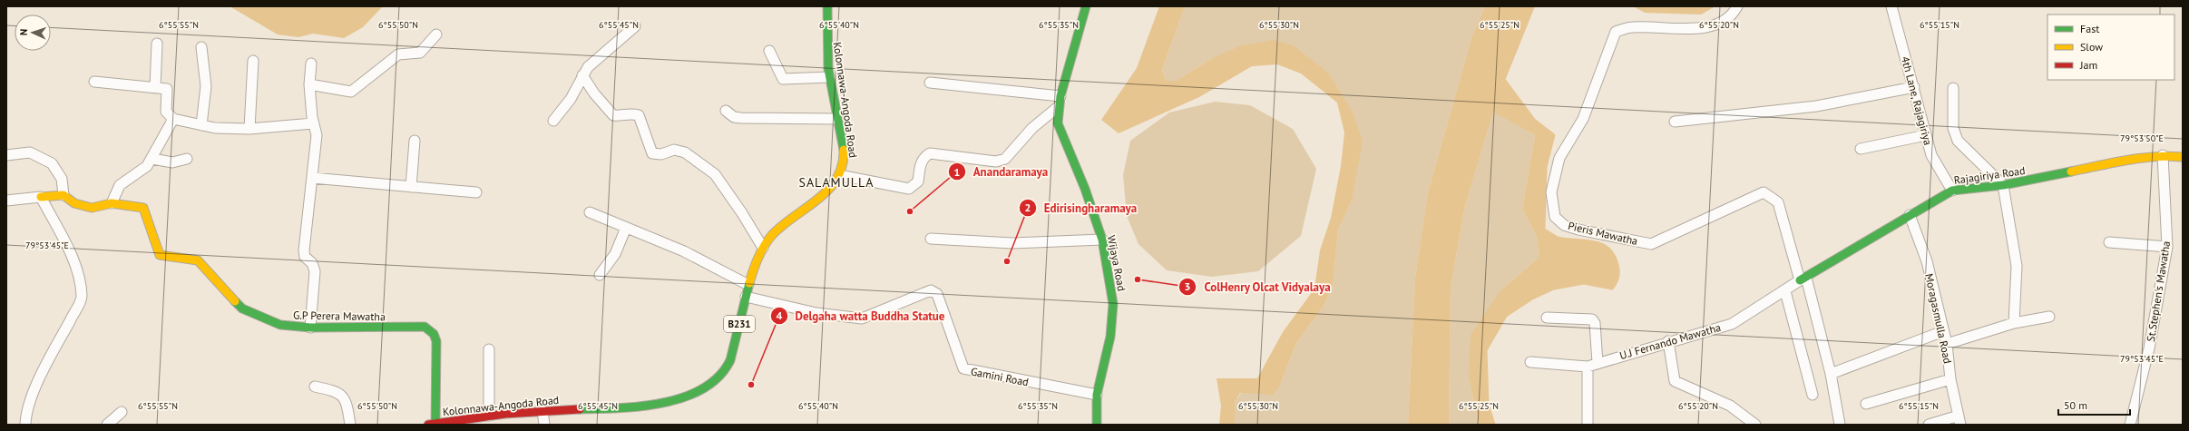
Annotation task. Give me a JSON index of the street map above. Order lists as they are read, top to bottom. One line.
{"streets":{"street":["Kolonnawa-Angoda Road","4th Lane, Rajagiriya","Rajagiriya Road","Pieris Mawatha","Wijaya Road","St.Stephen's Mawatha","G.P Perera Mawatha","Moragasmulla Road","B231","U.J Fernando Mawatha","Gamini Road"]},"crossings":[["Kolonnawa-Angoda Road","G.P Perera Mawatha"],["Kolonnawa-Angoda Road","Gamini Road"],["4th Lane, Rajagiriya","Rajagiriya Road"],["Rajagiriya Road","Pieris Mawatha"],["Rajagiriya Road","St.Stephen's Mawatha"],["Rajagiriya Road","Moragasmulla Road"],["Rajagiriya Road","U.J Fernando Mawatha"],["Pieris Mawatha","U.J Fernando Mawatha"],["Wijaya Road","Gamini Road"]],"districts":["SALAMULLA"],"places":["Anandaramaya","Edirisingharamaya","ColHenry Olcat Vidyalaya","Delgaha watta Buddha Statue"],"legend":["Fast","Slow","Jam"],"scale_bar":"50 m","north":"left","coordinates":["6°55'55\"N","6°55'50\"N","6°55'45\"N","6°55'40\"N","6°55'35\"N","6°55'30\"N","6°55'25\"N","6°55'20\"N","6°55'15\"N","79°53'50\"E","79°53'45\"E"]}
